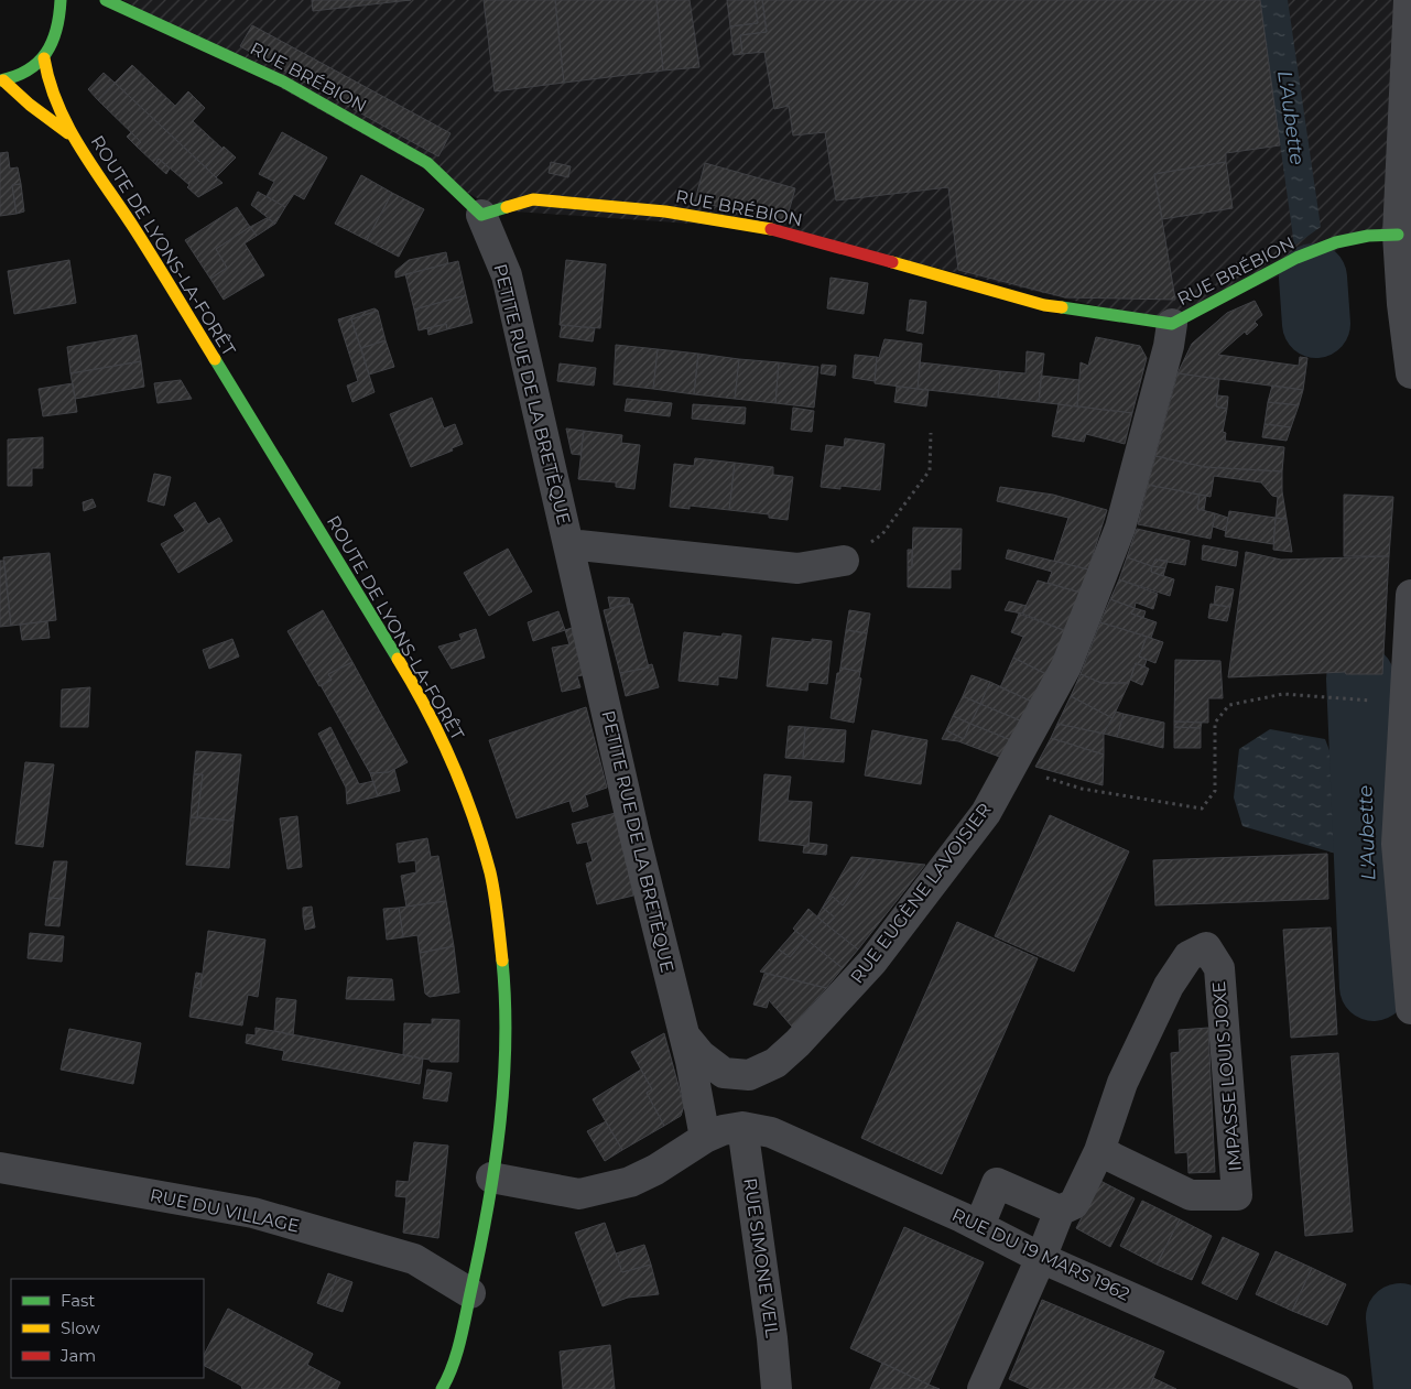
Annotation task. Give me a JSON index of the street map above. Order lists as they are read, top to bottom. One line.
{"streets":{"main road":["RUE BRÉBION","ROUTE DE LYONS-LA-FORÊT"],"street":["PETITE RUE DE LA BRETÈQUE","RUE EUGÈNE LAVOISIER","IMPASSE LOUIS JOXE","RUE DU VILLAGE","RUE DU 19 MARS 1962","RUE SIMONE VEIL"]},"crossings":[["RUE BRÉBION","PETITE RUE DE LA BRETÈQUE"],["RUE BRÉBION","RUE EUGÈNE LAVOISIER"],["ROUTE DE LYONS-LA-FORÊT","RUE DU VILLAGE"],["PETITE RUE DE LA BRETÈQUE","RUE EUGÈNE LAVOISIER"],["IMPASSE LOUIS JOXE","RUE DU 19 MARS 1962"],["RUE DU 19 MARS 1962","RUE SIMONE VEIL"]],"water":["L'Aubette"],"legend":["Fast","Slow","Jam"]}
